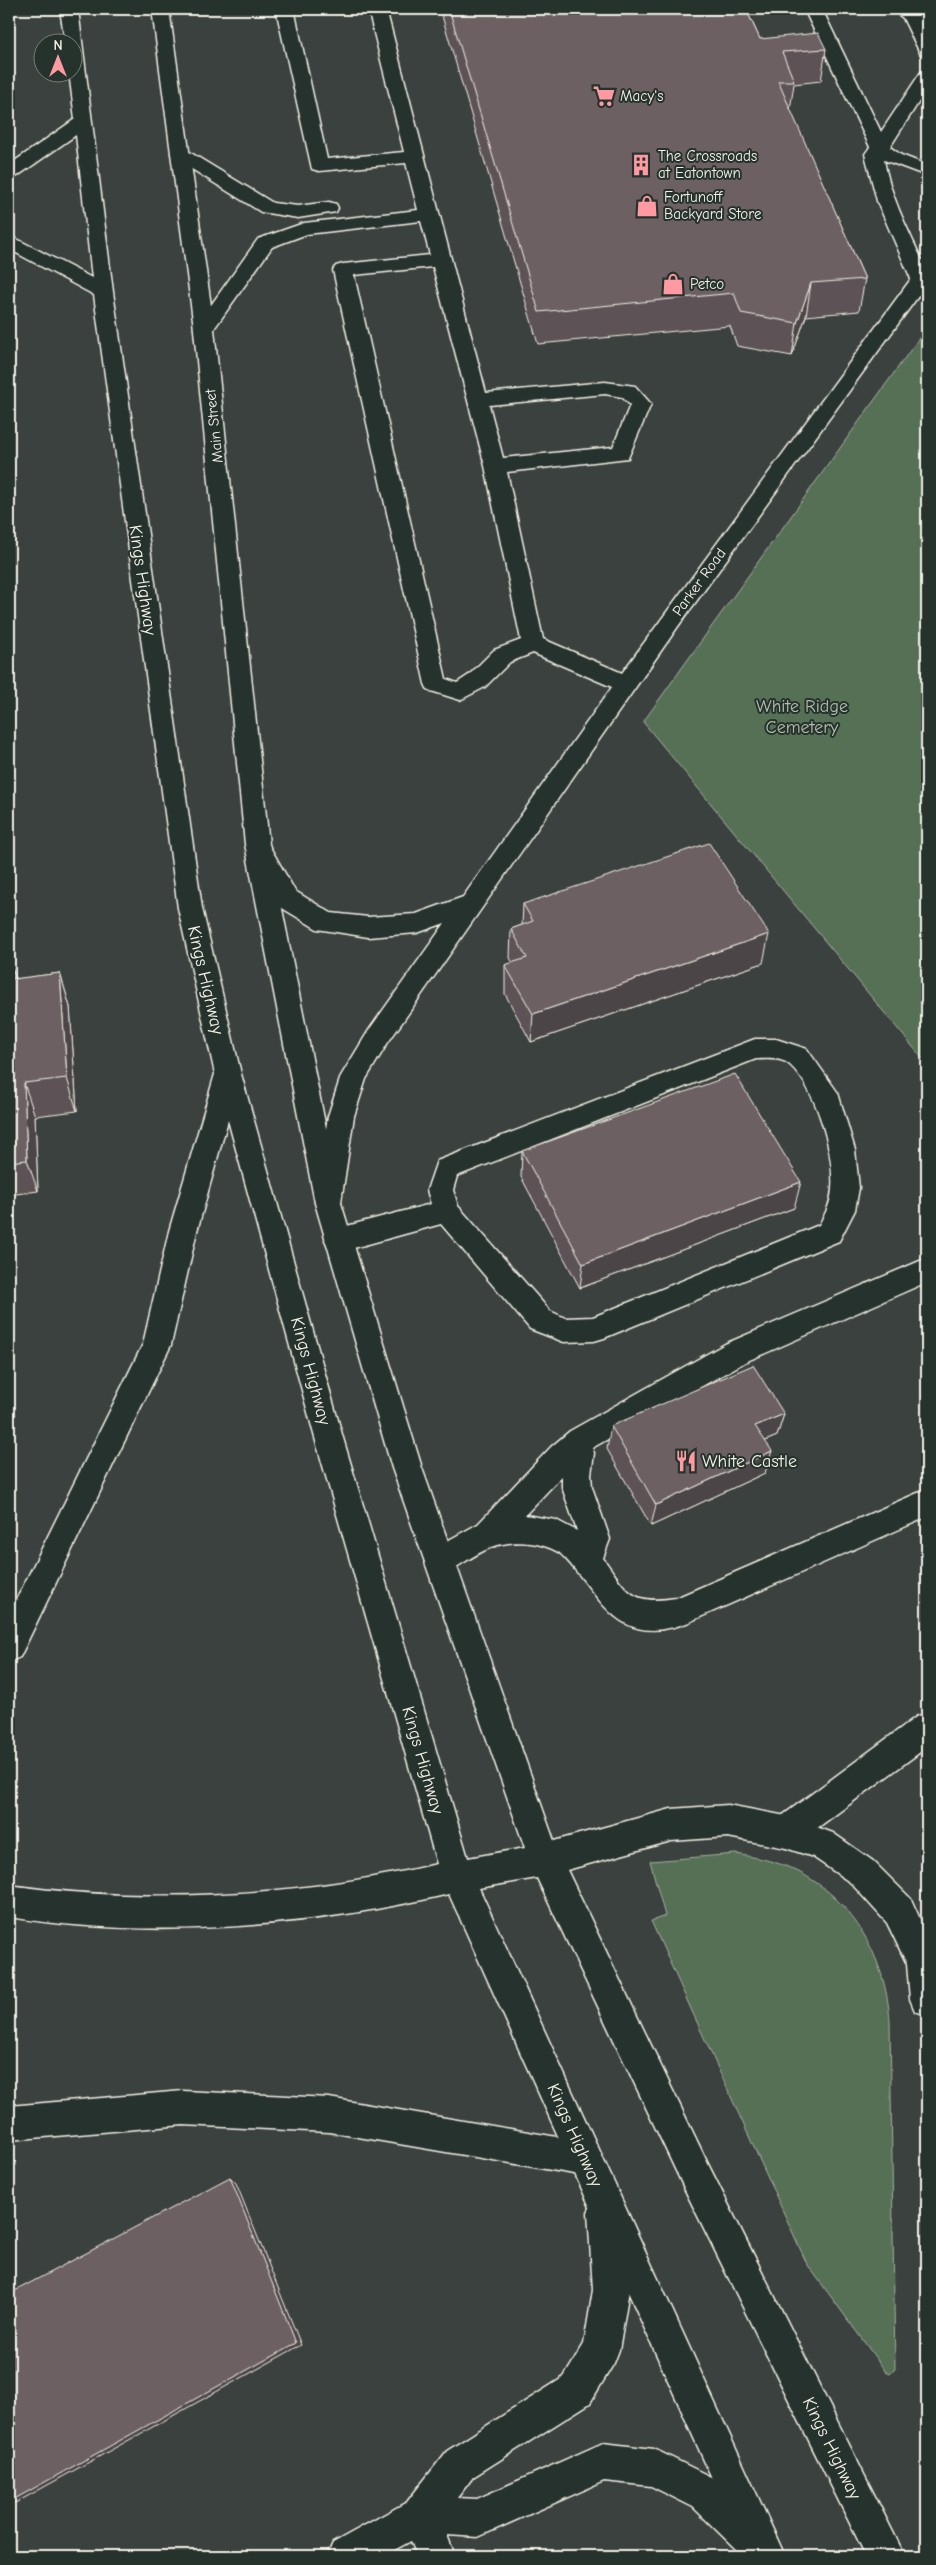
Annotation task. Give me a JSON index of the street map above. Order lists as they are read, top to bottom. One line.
{"streets":{"main road":["Main Street","Kings Highway","Parker Road"]},"crossings":[["Main Street","Kings Highway"],["Kings Highway","Parker Road"]],"parks":["White Ridge Cemetery"],"places":{"supermarket":["Macy's"],"building":["The Crossroads at Eatontown"],"shop":["Fortunoff Backyard Store","Petco"],"restaurant":["White Castle"]},"north":"top"}
